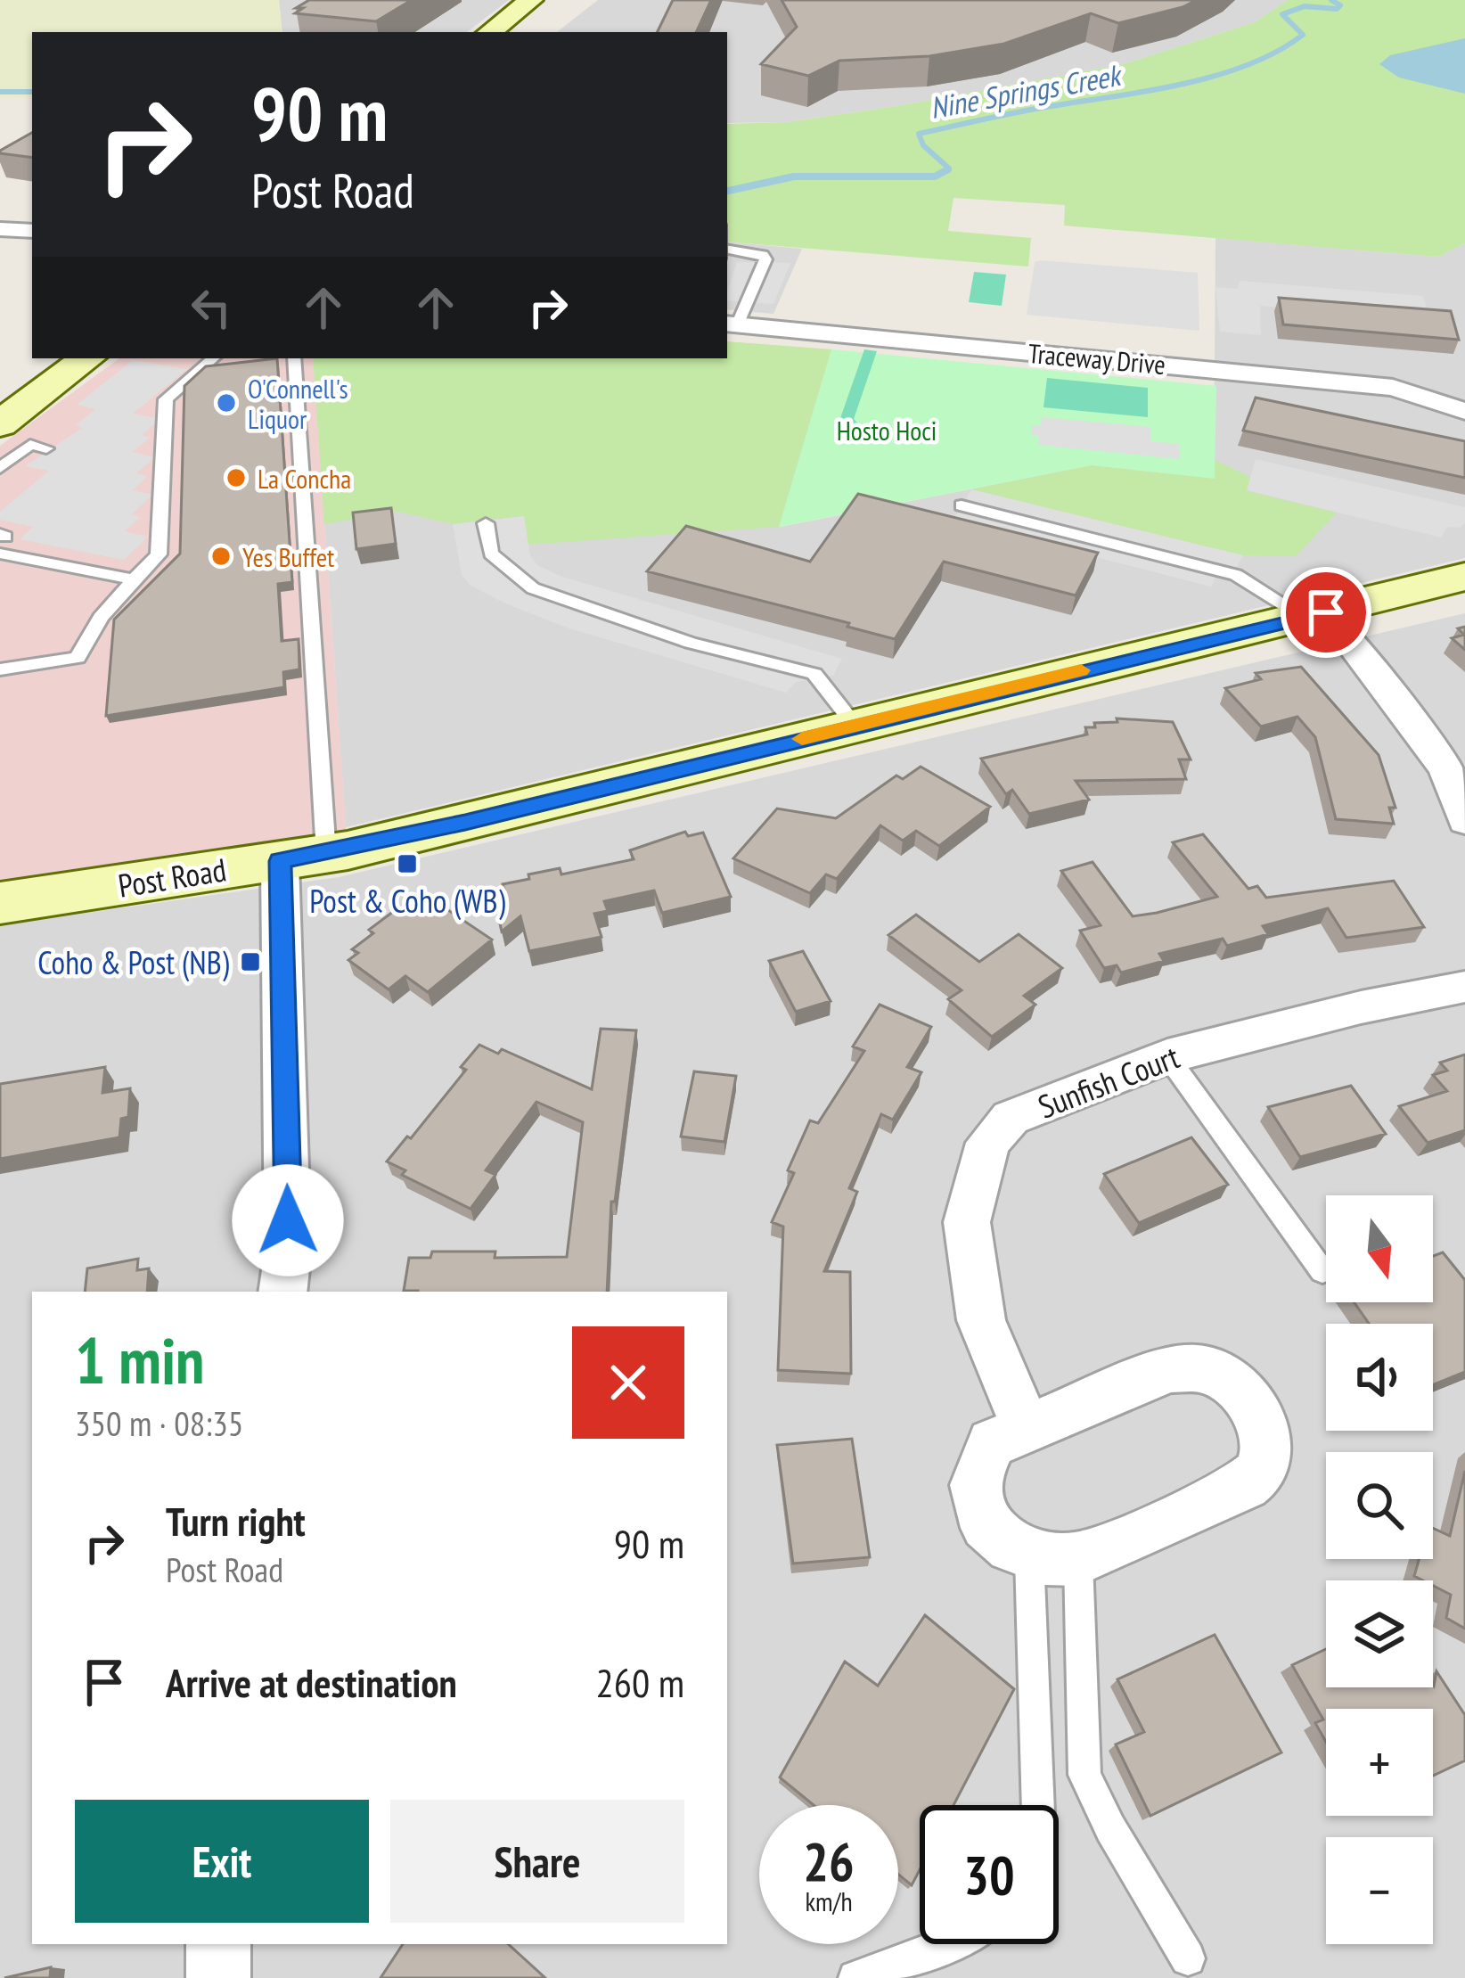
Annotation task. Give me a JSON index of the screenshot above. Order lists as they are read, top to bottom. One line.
{"streets":{"street":["Traceway Drive","Post Road","Sunfish Court"]},"water":["Nine Springs Creek"],"parks":["Hosto Hoci"],"places":{"other":["O'Connell's Liquor","La Concha","Yes Buffet"],"transit":["Post & Coho (WB)","Coho & Post (NB)"]},"north":"bottom","page":{"turn":["90 m","Post Road"],"map_buttons":["+","−"],"heading":["1 min","350 m · 08:35"],"list":[{"name":"Turn right","note":"Post Road","value":"90 m"},{"name":"Arrive at destination","value":"260 m"}],"buttons":["Exit","Share"],"speed":"26 km/h","limit":"30"}}
